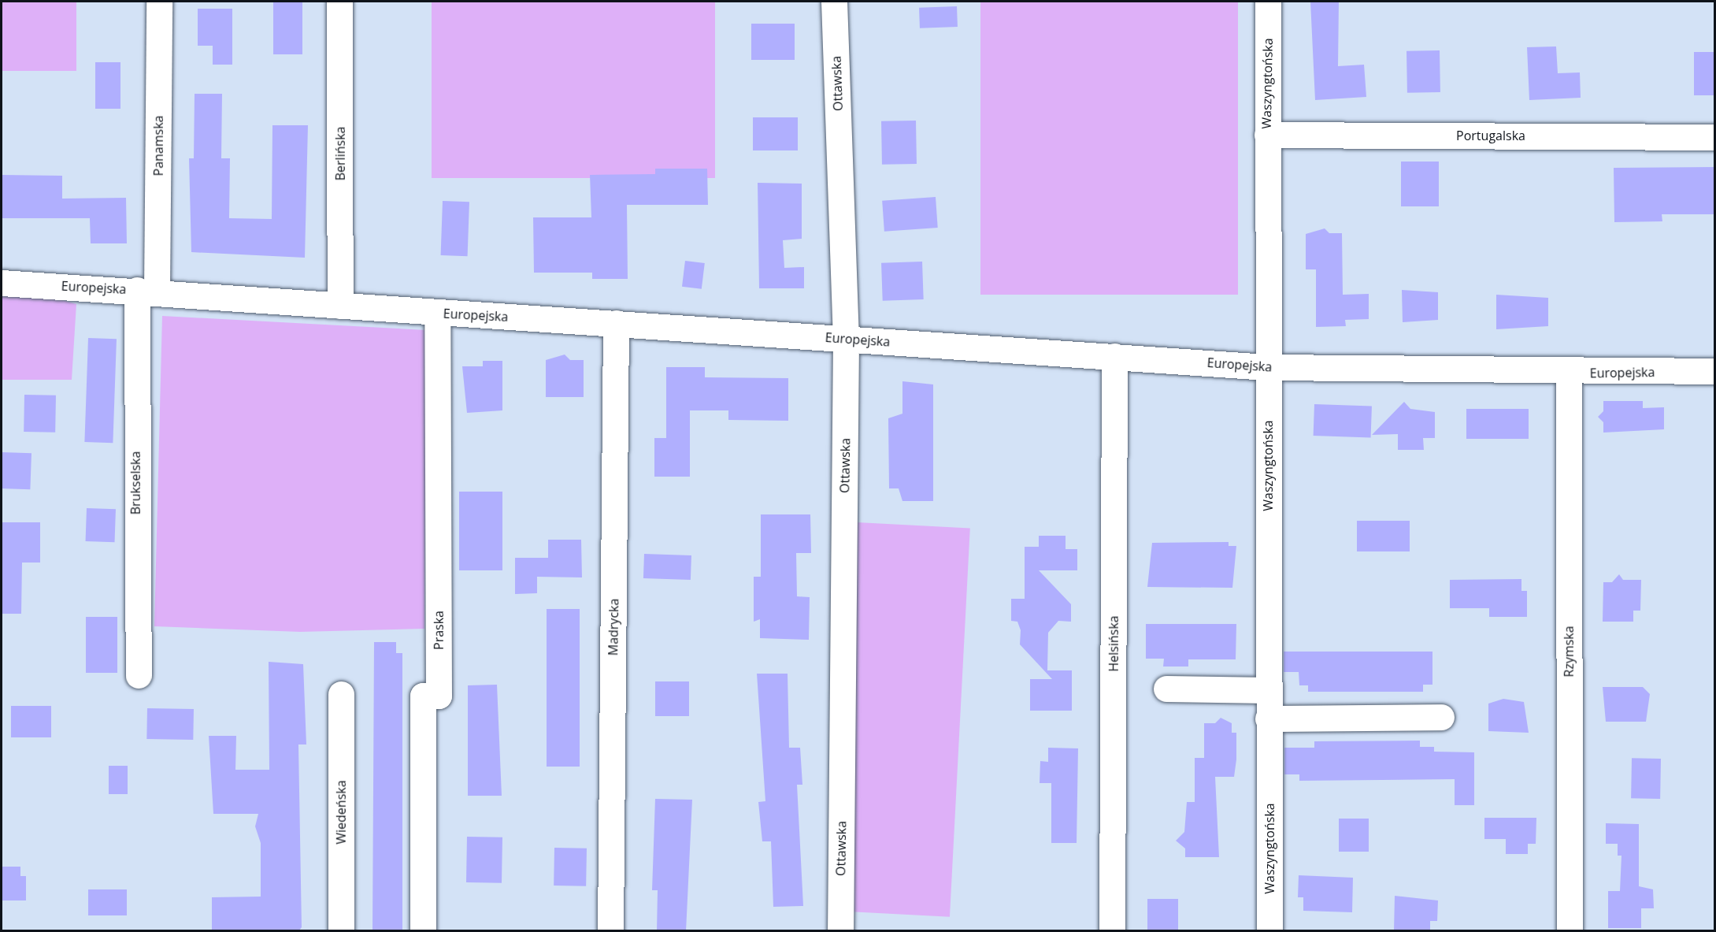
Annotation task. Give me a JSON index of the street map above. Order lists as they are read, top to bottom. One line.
{"streets":{"street":["Ottawska","Waszyngtońska","Portugalska","Panamska","Berlińska","Europejska","Brukselska","Madrycka","Praska","Helsińska","Rzymska","Wiedeńska"]},"crossings":[["Ottawska","Europejska"],["Waszyngtońska","Portugalska"],["Waszyngtońska","Europejska"],["Panamska","Europejska"],["Panamska","Brukselska"],["Berlińska","Europejska"],["Europejska","Brukselska"],["Europejska","Madrycka"],["Europejska","Praska"],["Europejska","Helsińska"],["Europejska","Rzymska"]]}
